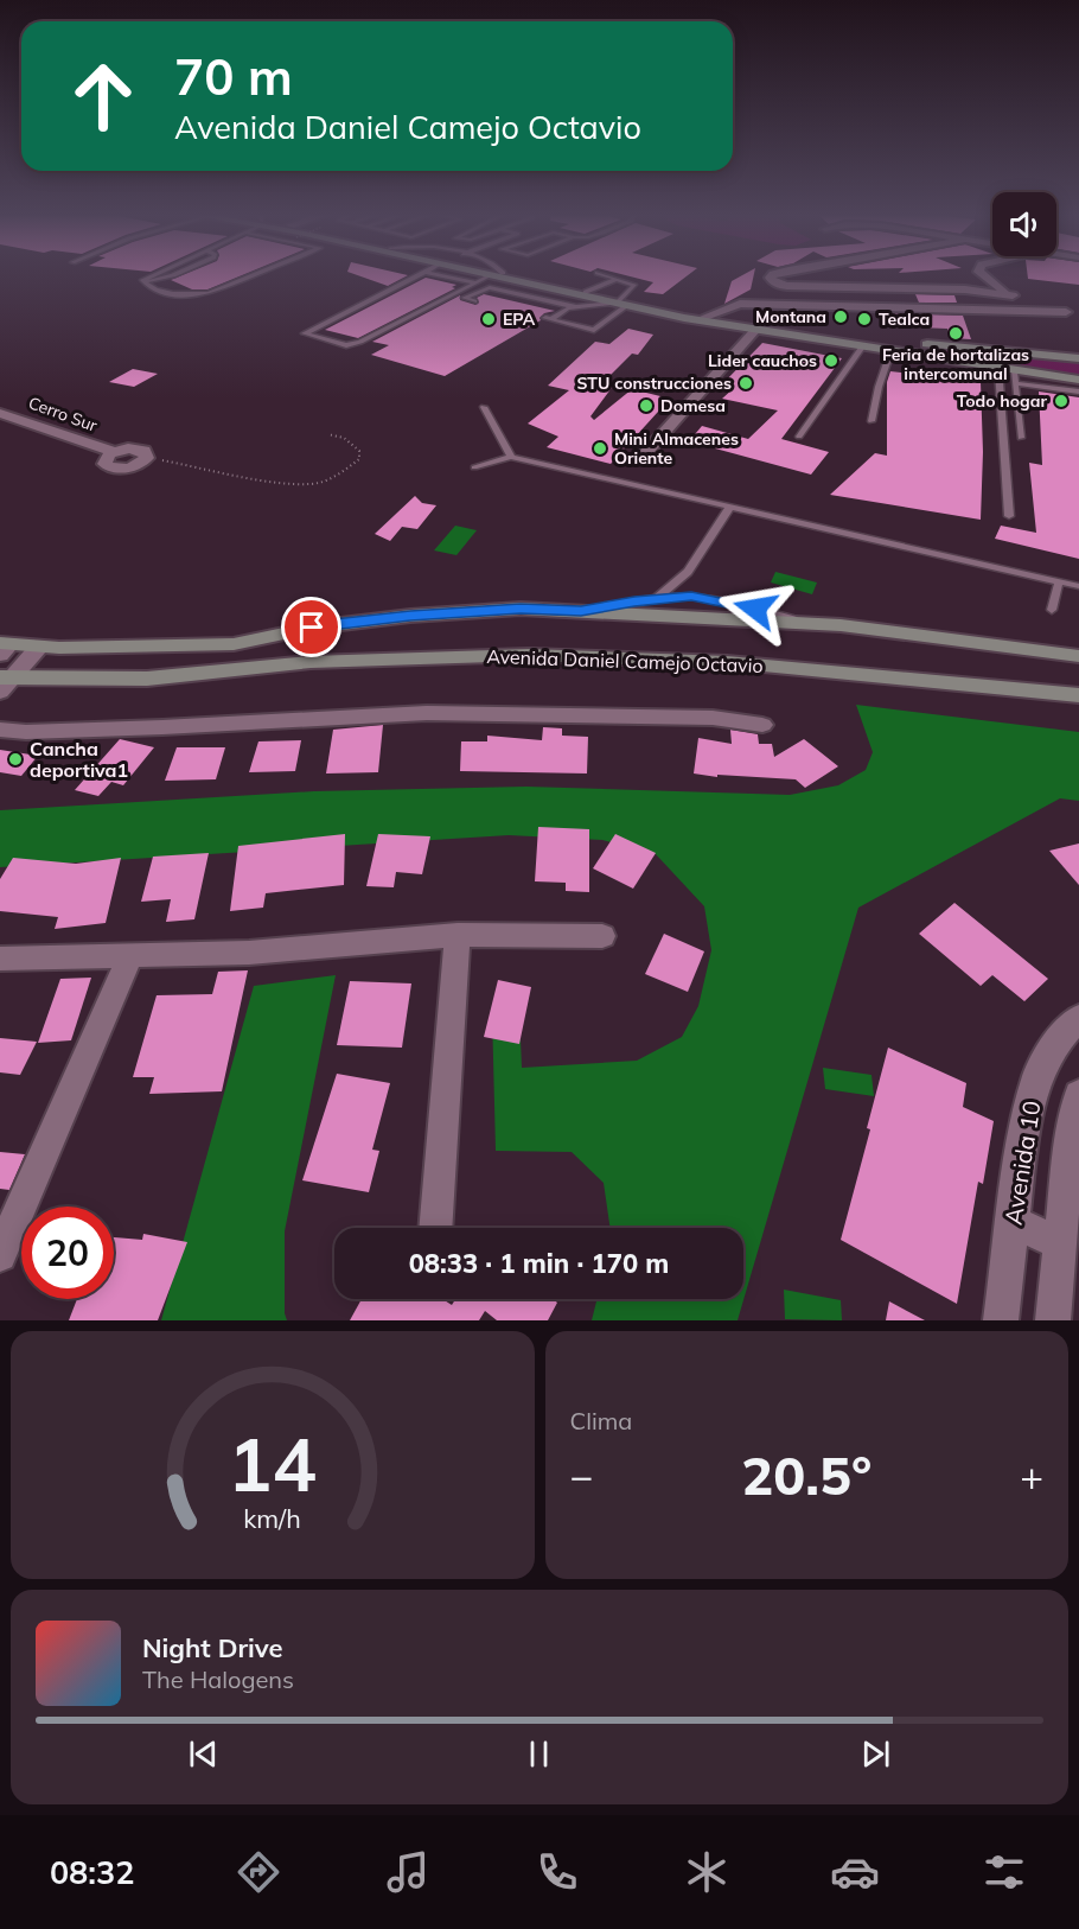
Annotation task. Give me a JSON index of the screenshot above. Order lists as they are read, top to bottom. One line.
{"streets":{"main road":["Avenida Daniel Camejo Octavio"],"street":["Cerro Sur","Avenida 10"]},"places":["Montana","EPA","Tealca","Feria de hortalizas intercomunal","Lider cauchos","STU construcciones","Todo hogar","Domesa","Mini Almacenes Oriente","Cancha deportiva1"],"page":{"turn":["70 m","Avenida Daniel Camejo Octavio"],"limit":"20","trip":"08:33 · 1 min · 170 m","tile":"Clima","heat":["−","20.5°","+"],"song":["Night Drive","The Halogens"],"tabs":"08:32","gauge":["14","km/h"]}}
